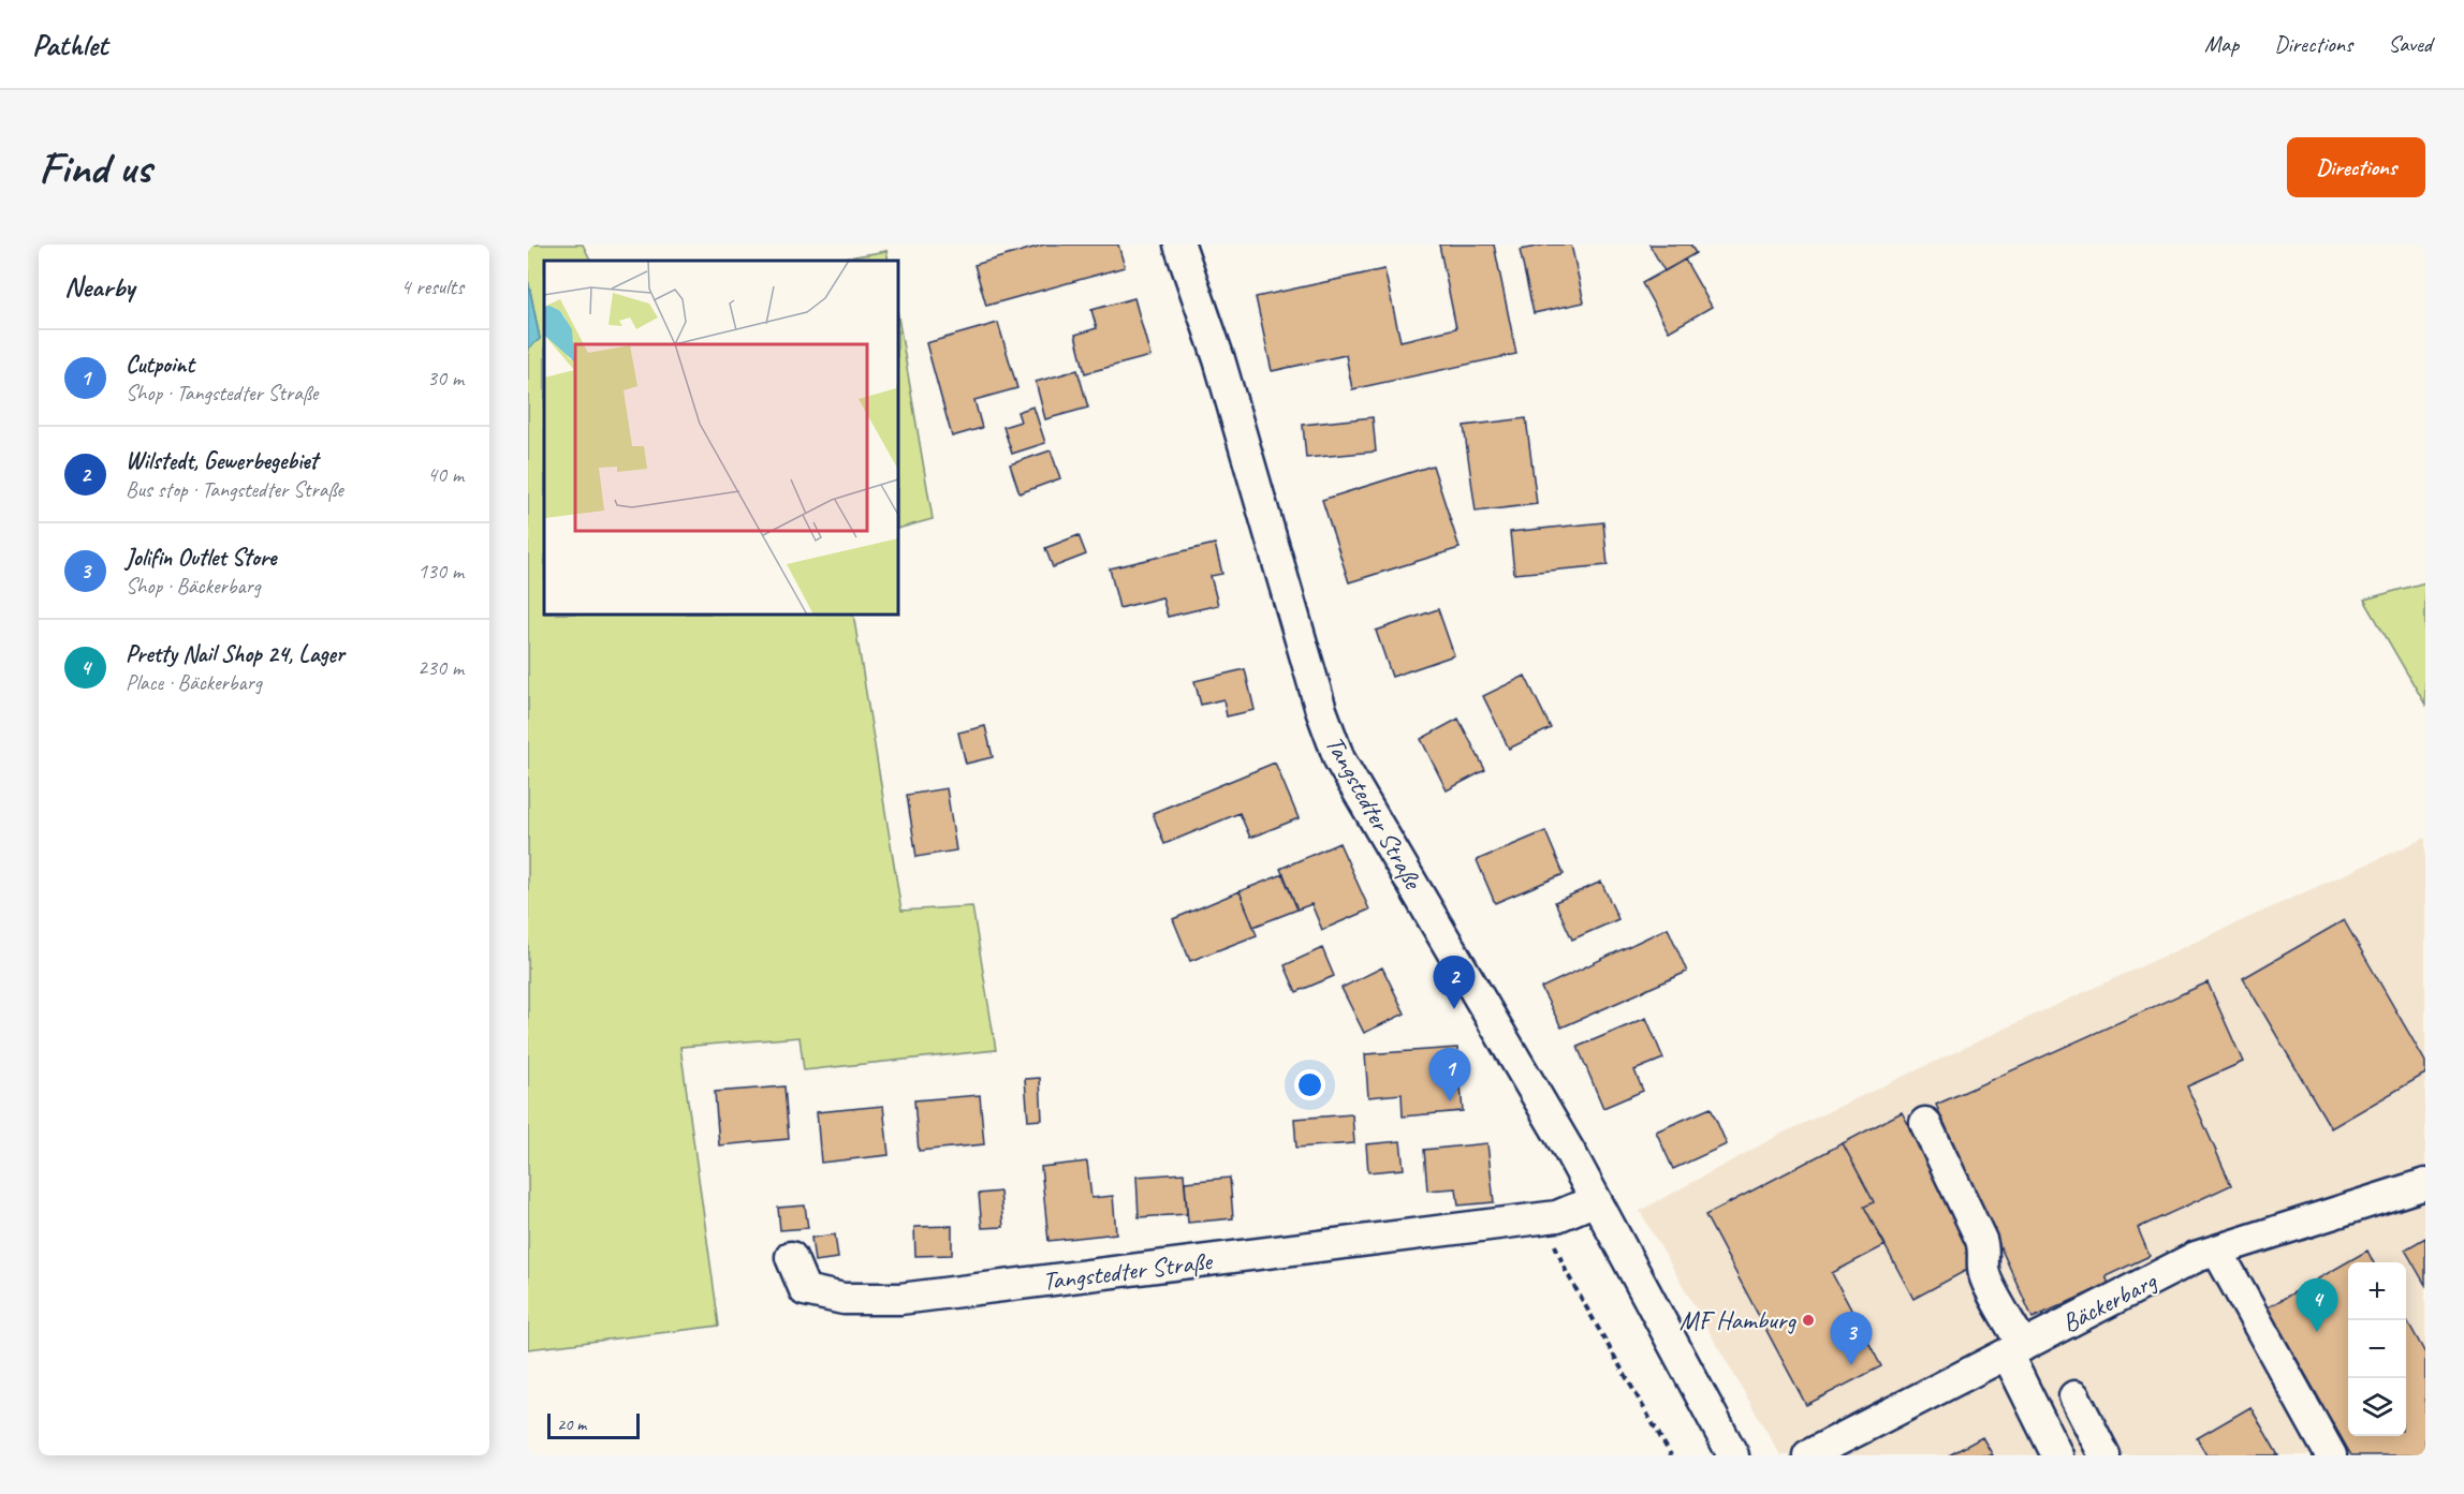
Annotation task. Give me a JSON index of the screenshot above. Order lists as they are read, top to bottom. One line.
{"streets":{"street":["Tangstedter Straße","Bäckerbarg"]},"places":["MF Hamburg"],"scale_bar":"20 m","page":{"header":"Pathlet","nav":["Map","Directions","Saved"],"buttons":"Directions","title":"Find us","heading":["Nearby","4 results"],"list":[{"mark":"1","name":"Cutpoint","note":"Shop · Tangstedter Straße","value":"30 m"},{"mark":"2","name":"Wilstedt, Gewerbegebiet","note":"Bus stop · Tangstedter Straße","value":"40 m"},{"mark":"3","name":"Jolifin Outlet Store","note":"Shop · Bäckerbarg","value":"130 m"},{"mark":"4","name":"Pretty Nail Shop 24, Lager","note":"Place · Bäckerbarg","value":"230 m"}],"pins":["2","1","4","3"],"map_buttons":["+","−"],"scale":"20 m"}}
